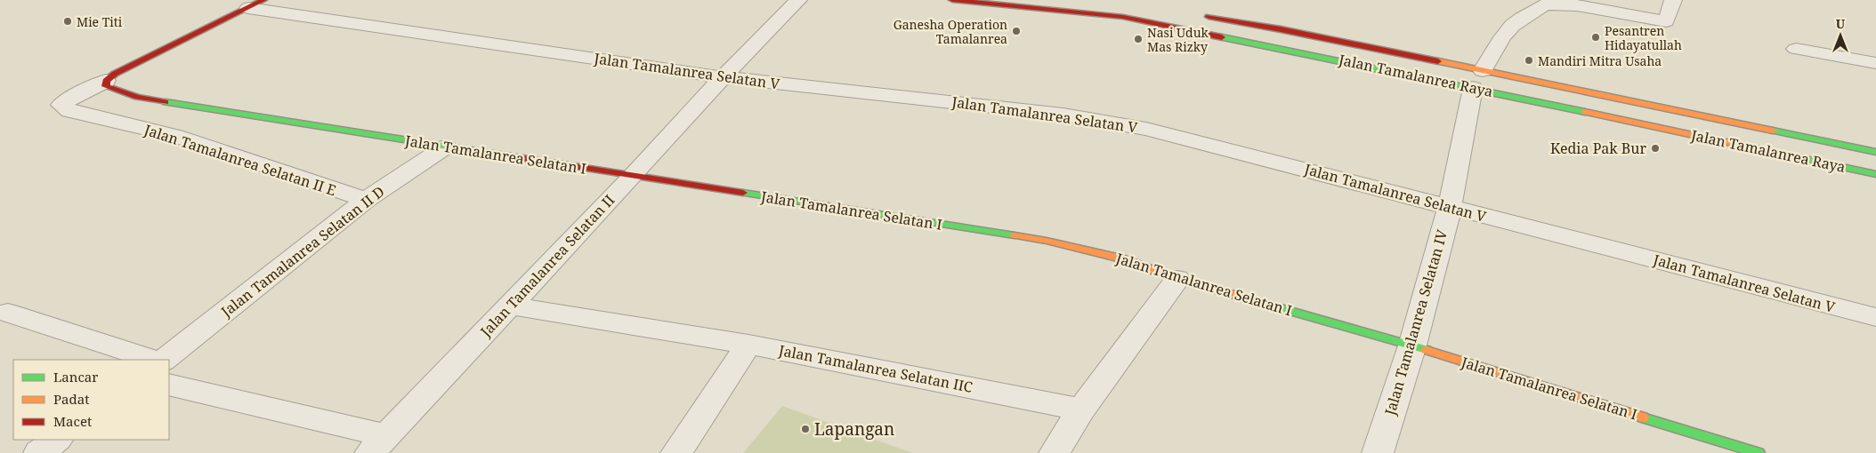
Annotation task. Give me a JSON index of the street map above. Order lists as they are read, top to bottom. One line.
{"streets":{"street":["Jalan Tamalanrea Selatan V","Jalan Tamalanrea Raya","Jalan Tamalanrea Selatan I","Jalan Tamalanrea Selatan II E","Jalan Tamalanrea Selatan II D","Jalan Tamalanrea Selatan II","Jalan Tamalanrea Selatan IV","Jalan Tamalanrea Selatan IIC"]},"crossings":[["Jalan Tamalanrea Selatan V","Jalan Tamalanrea Selatan II"],["Jalan Tamalanrea Selatan V","Jalan Tamalanrea Selatan IV"],["Jalan Tamalanrea Raya","Jalan Tamalanrea Selatan IV"],["Jalan Tamalanrea Selatan I","Jalan Tamalanrea Selatan II E"],["Jalan Tamalanrea Selatan I","Jalan Tamalanrea Selatan II D"],["Jalan Tamalanrea Selatan I","Jalan Tamalanrea Selatan II"],["Jalan Tamalanrea Selatan I","Jalan Tamalanrea Selatan IV"],["Jalan Tamalanrea Selatan II E","Jalan Tamalanrea Selatan II D"],["Jalan Tamalanrea Selatan II","Jalan Tamalanrea Selatan IIC"]],"places":["Mie Titi","Ganesha Operation Tamalanrea","Pesantren Hidayatullah","Nasi Uduk Mas Rizky","Mandiri Mitra Usaha","Kedia Pak Bur","Lapangan"],"legend":["Lancar","Padat","Macet"],"north":"top"}
